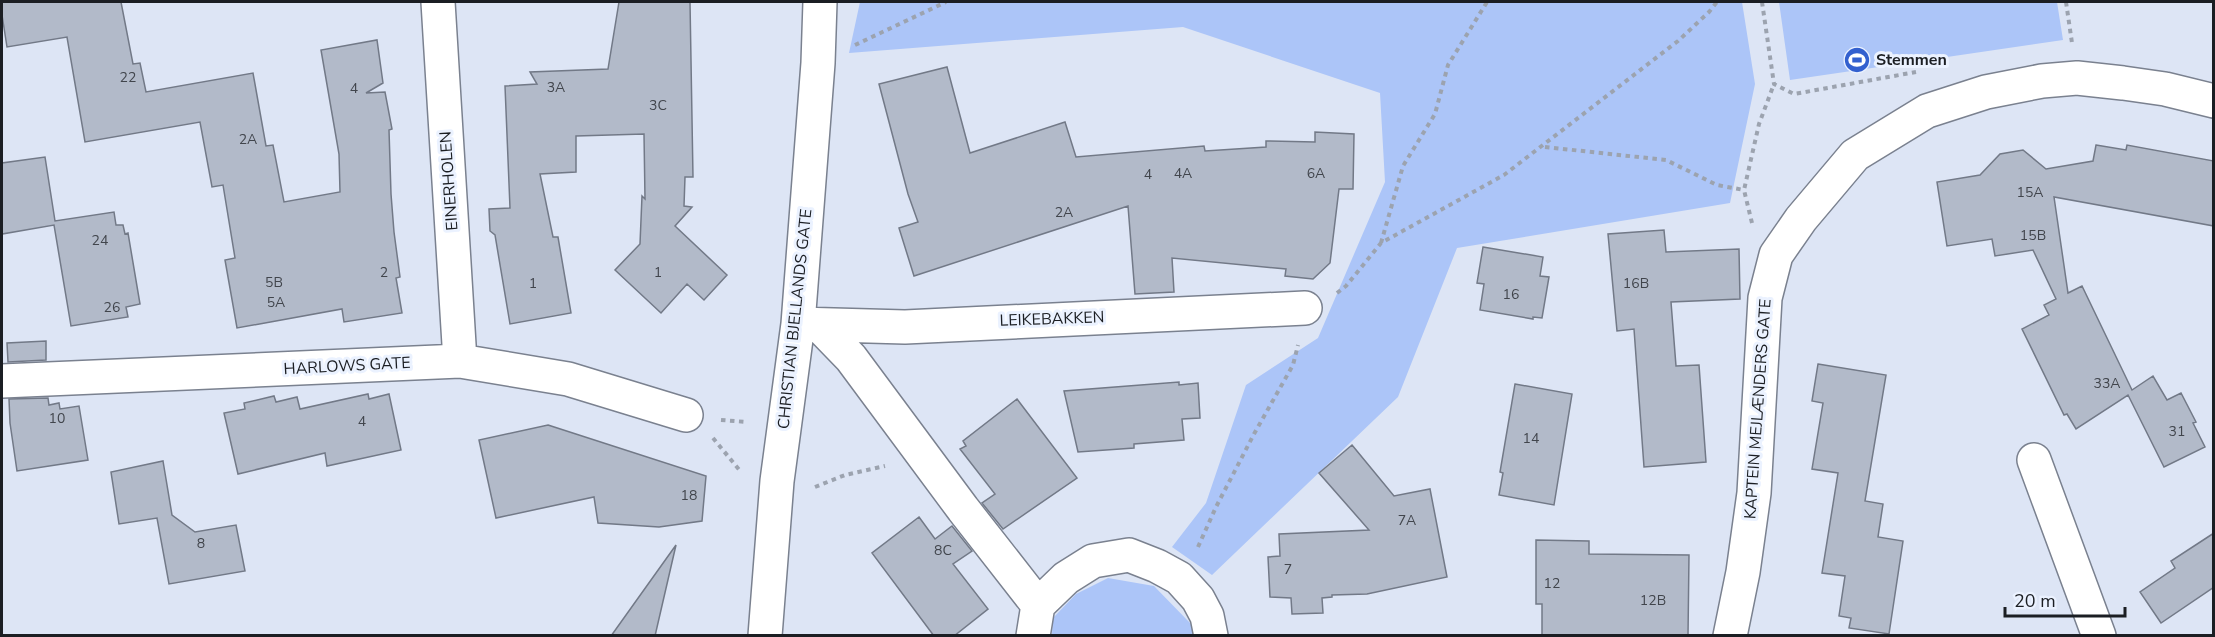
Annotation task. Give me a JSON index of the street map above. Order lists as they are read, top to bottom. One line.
{"streets":{"street":["EINERHOLEN","CHRISTIAN BJELLANDS GATE","LEIKEBAKKEN","HARLOWS GATE","KAPTEIN MEJLÆNDERS GATE"]},"crossings":[["EINERHOLEN","HARLOWS GATE"],["CHRISTIAN BJELLANDS GATE","LEIKEBAKKEN"]],"places":{"sports":["Stemmen"]},"house_numbers":["22","3A","4","3C","2A","4A","6A","4","15A","2A","15B","24","2","1","5B","1","16B","16","5A","26","33A","10","4","31","14","18","7A","8","8C","7","12","12B"],"scale_bar":"20 m"}
